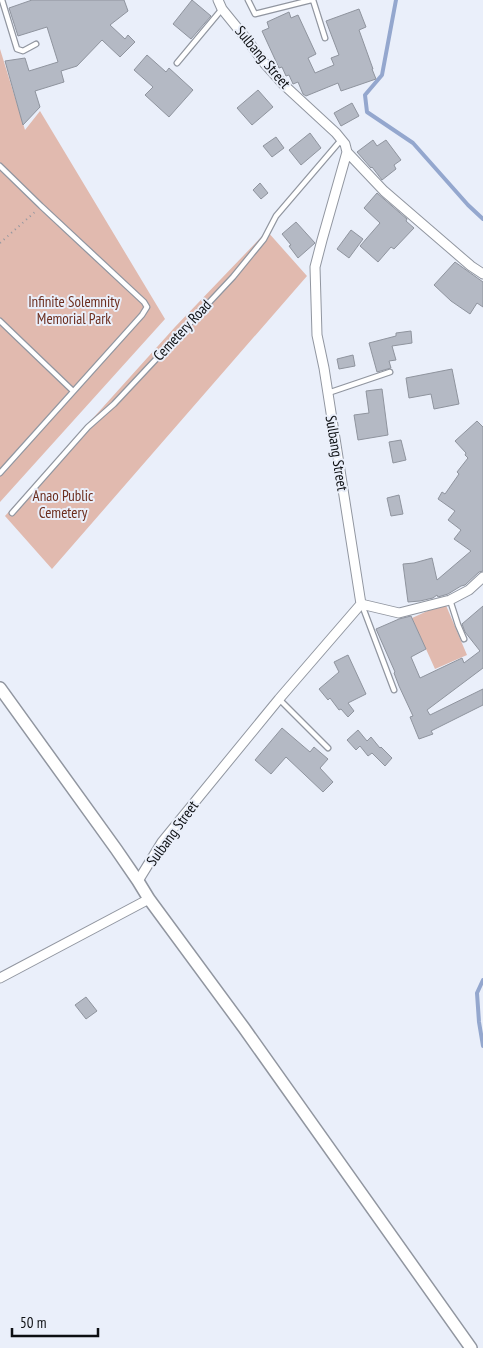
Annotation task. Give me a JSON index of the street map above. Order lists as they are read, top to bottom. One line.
{"streets":{"street":["Sulbang Street"],"lane":["Cemetery Road"]},"crossings":[["Sulbang Street","Cemetery Road"]],"parks":["Infinite Solemnity Memorial Park","Anao Public Cemetery"],"scale_bar":"50 m"}
